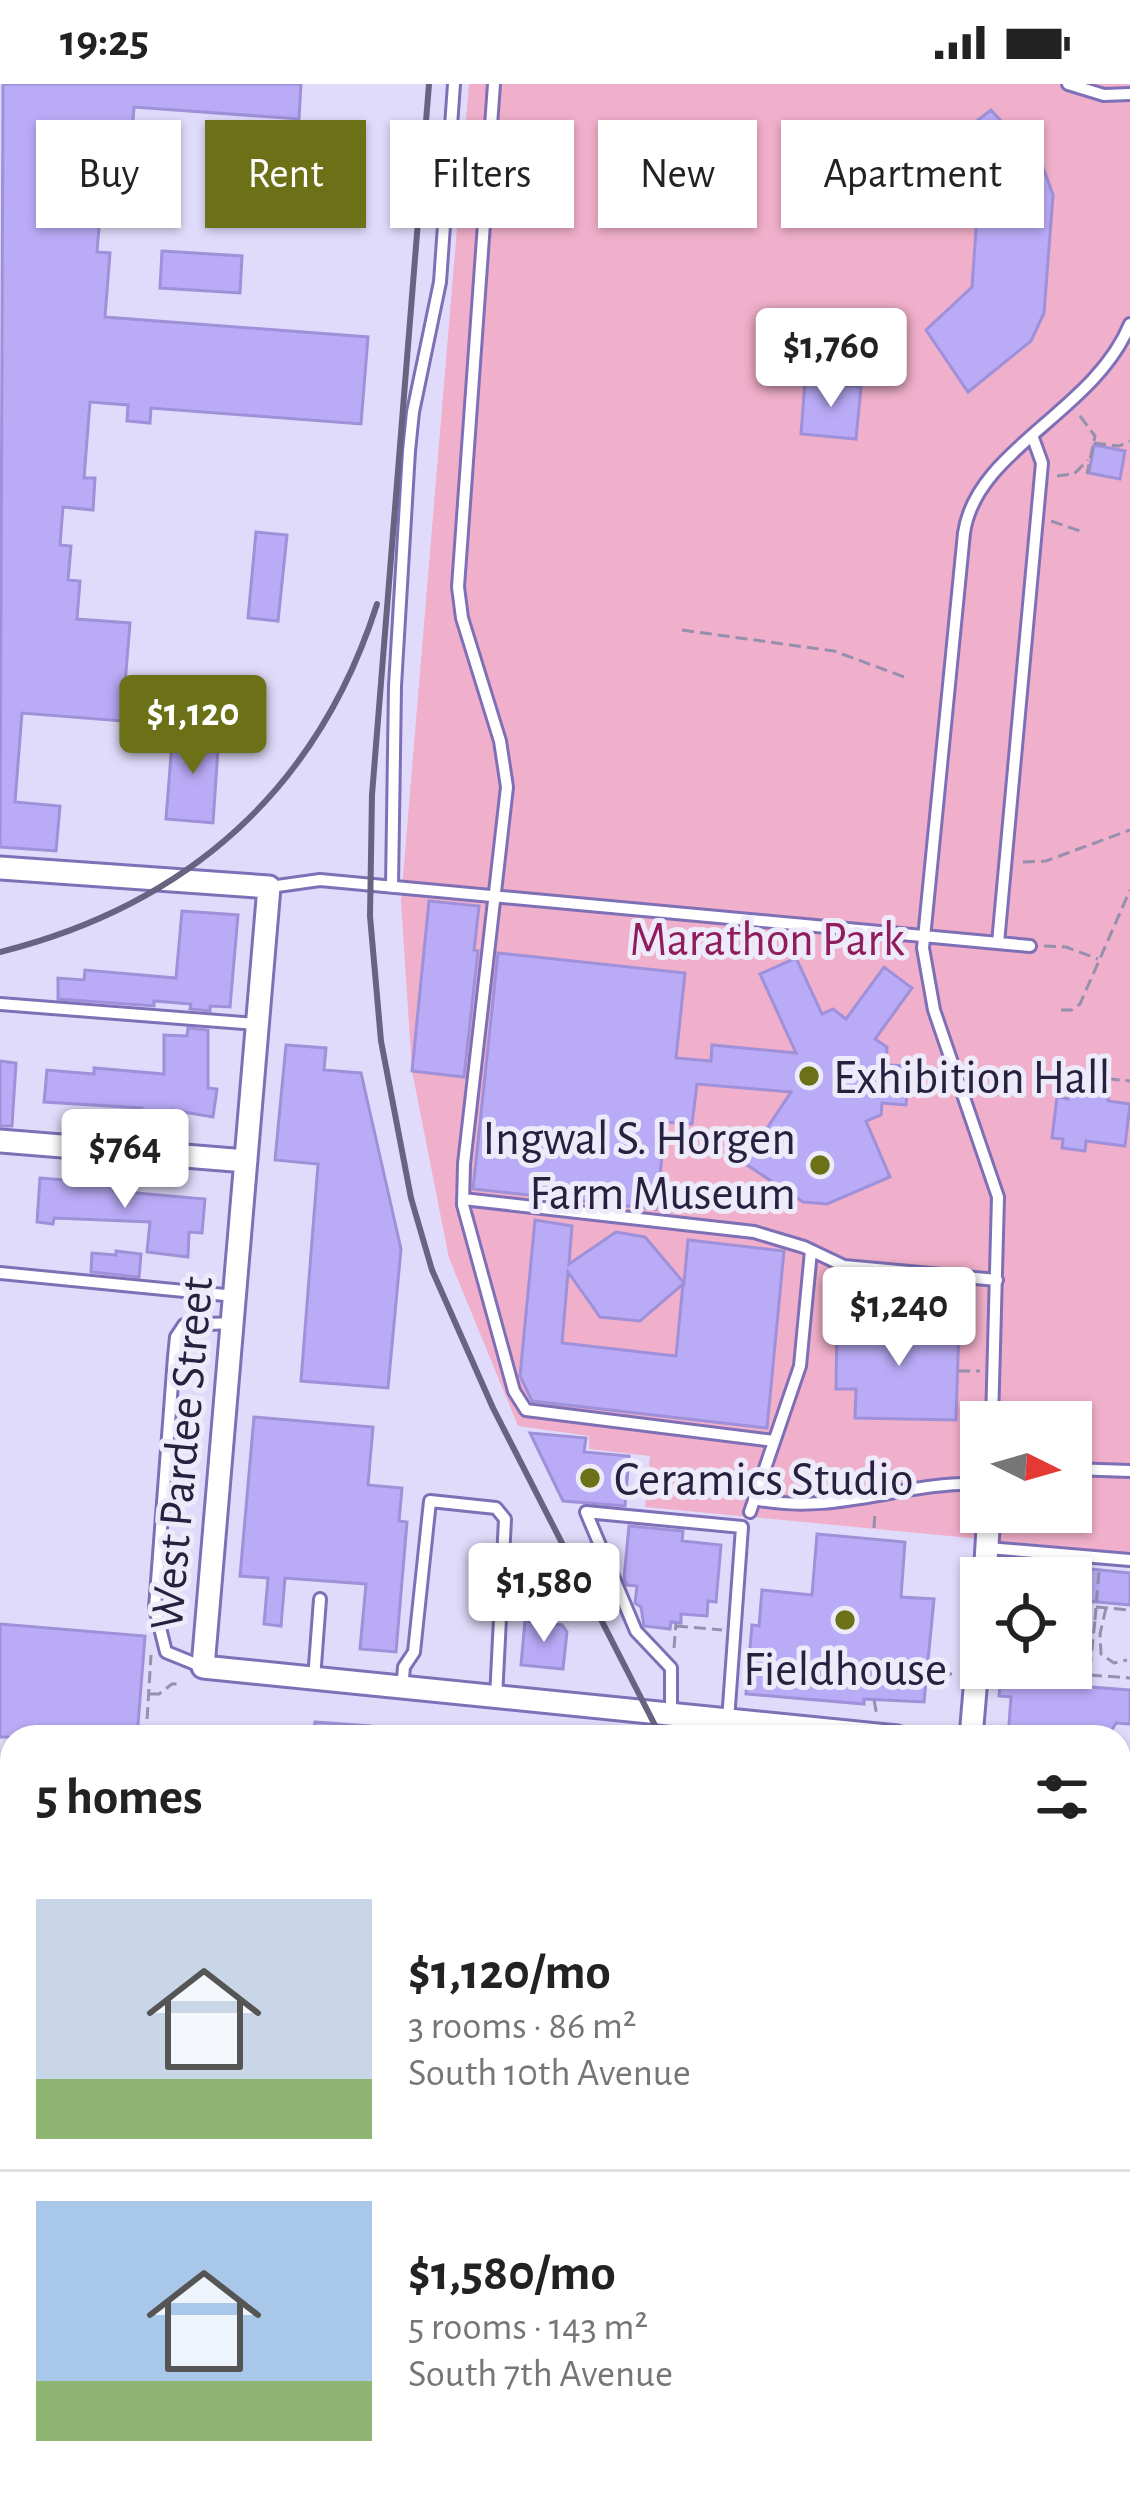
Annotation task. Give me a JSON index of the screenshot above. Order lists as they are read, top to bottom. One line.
{"streets":{"street":["West Pardee Street"]},"parks":["Marathon Park"],"places":["Exhibition Hall","Ingwal S. Horgen Farm Museum","Ceramics Studio","Fieldhouse"],"north":"right","page":{"status":"19:25","chip":["Buy","Rent","Filters","New","Apartment"],"price":["$1,760","$1,120","$764","$1,240","$1,580"],"heading":"5 homes","list":[{"name":"$1,120/mo","note":"3 rooms · 86 m² · South 10th Avenue"},{"name":"$1,580/mo","note":"5 rooms · 143 m² · South 7th Avenue"}]}}
